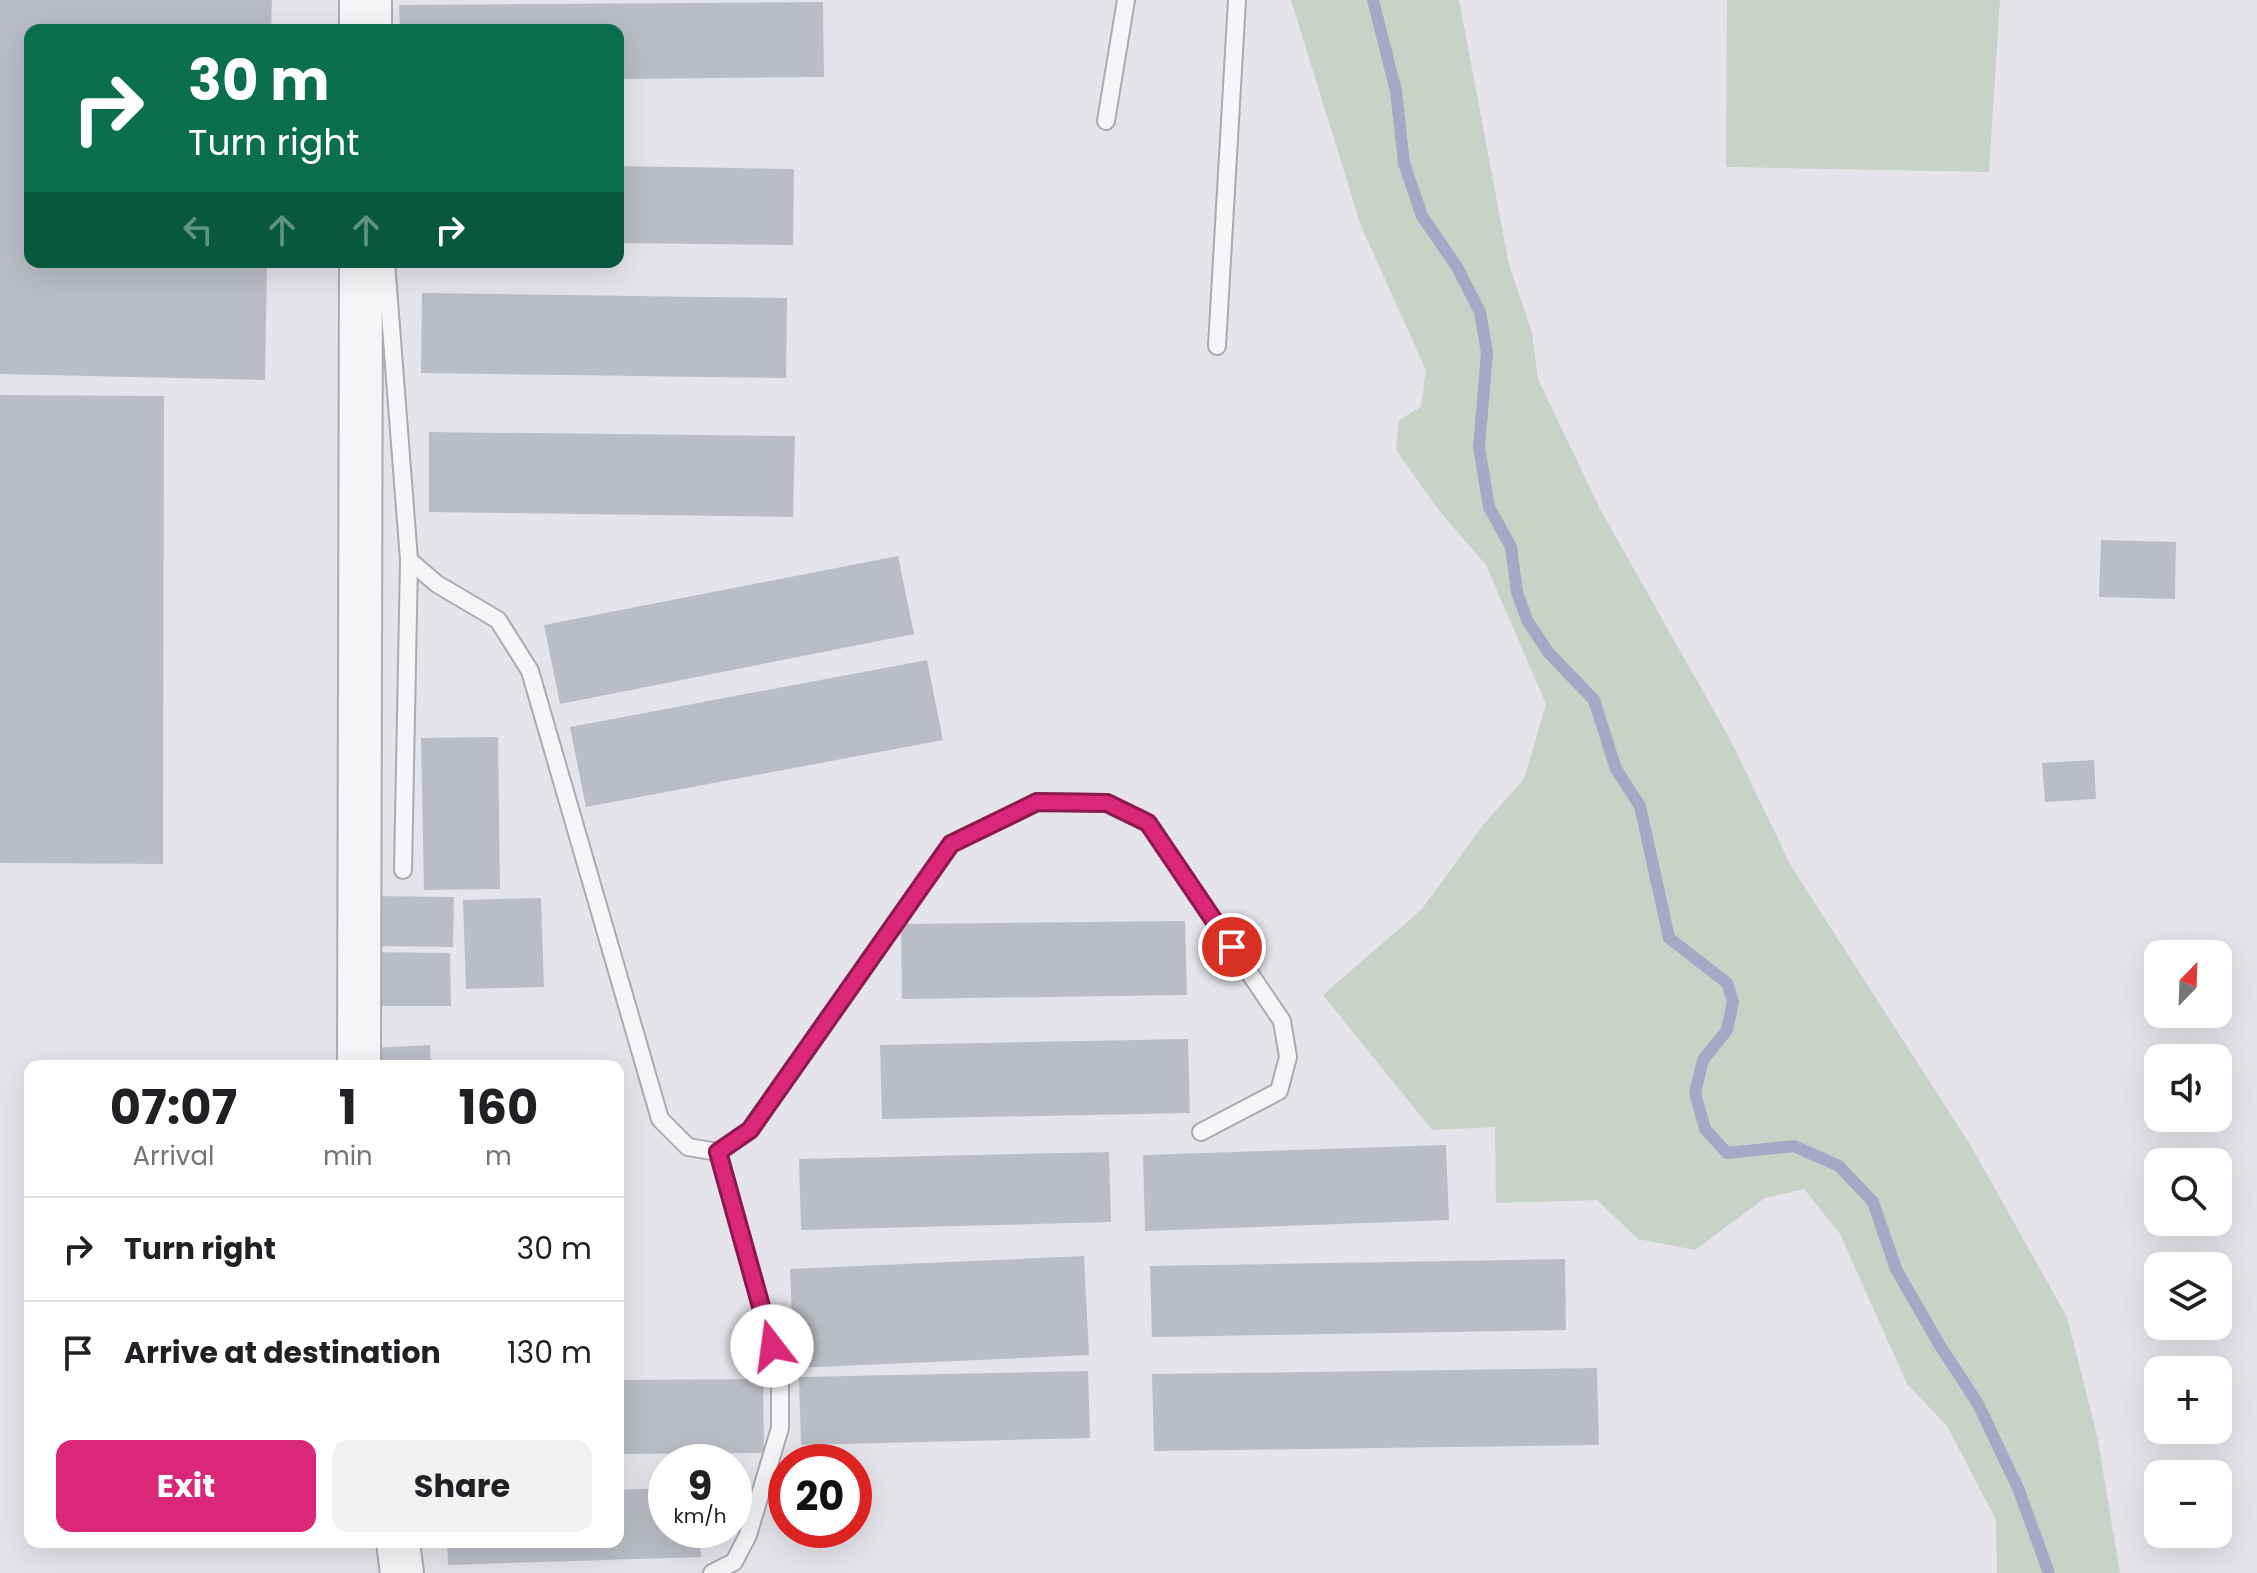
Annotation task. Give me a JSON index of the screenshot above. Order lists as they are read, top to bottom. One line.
{"north":"top right","page":{"turn":["30 m","Turn right"],"map_buttons":["+","−"],"eta":["07:07","Arrival","1","min","160","m"],"list":[{"name":"Turn right","value":"30 m"},{"name":"Arrive at destination","value":"130 m"}],"buttons":["Exit","Share"],"speed":"9 km/h","limit":"20"}}
